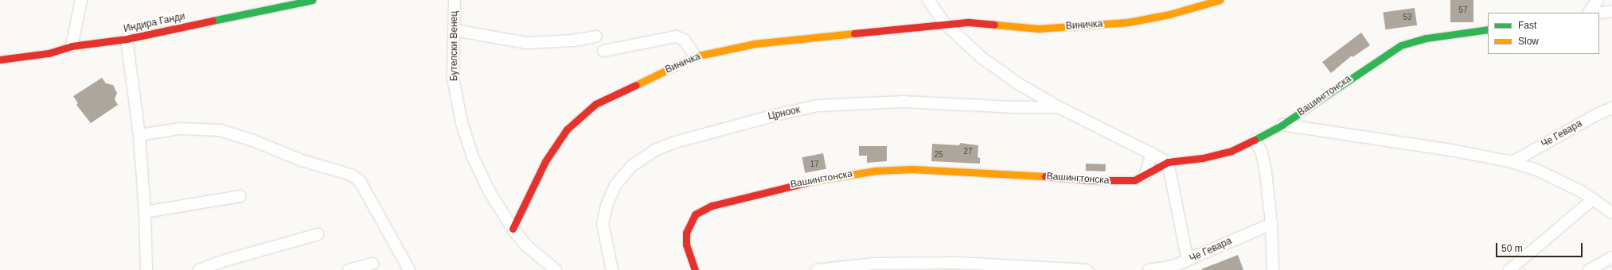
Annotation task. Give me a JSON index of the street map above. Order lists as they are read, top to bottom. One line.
{"streets":{"street":["Индира Ганди","Виничка","Бутелски Венец","Вашингтонска","Црноок","Че Гевара"]},"crossings":[["Виничка","Бутелски Венец"]],"house_numbers":["57","53","27","25","17"],"legend":["Fast","Slow"],"scale_bar":"50 m"}
